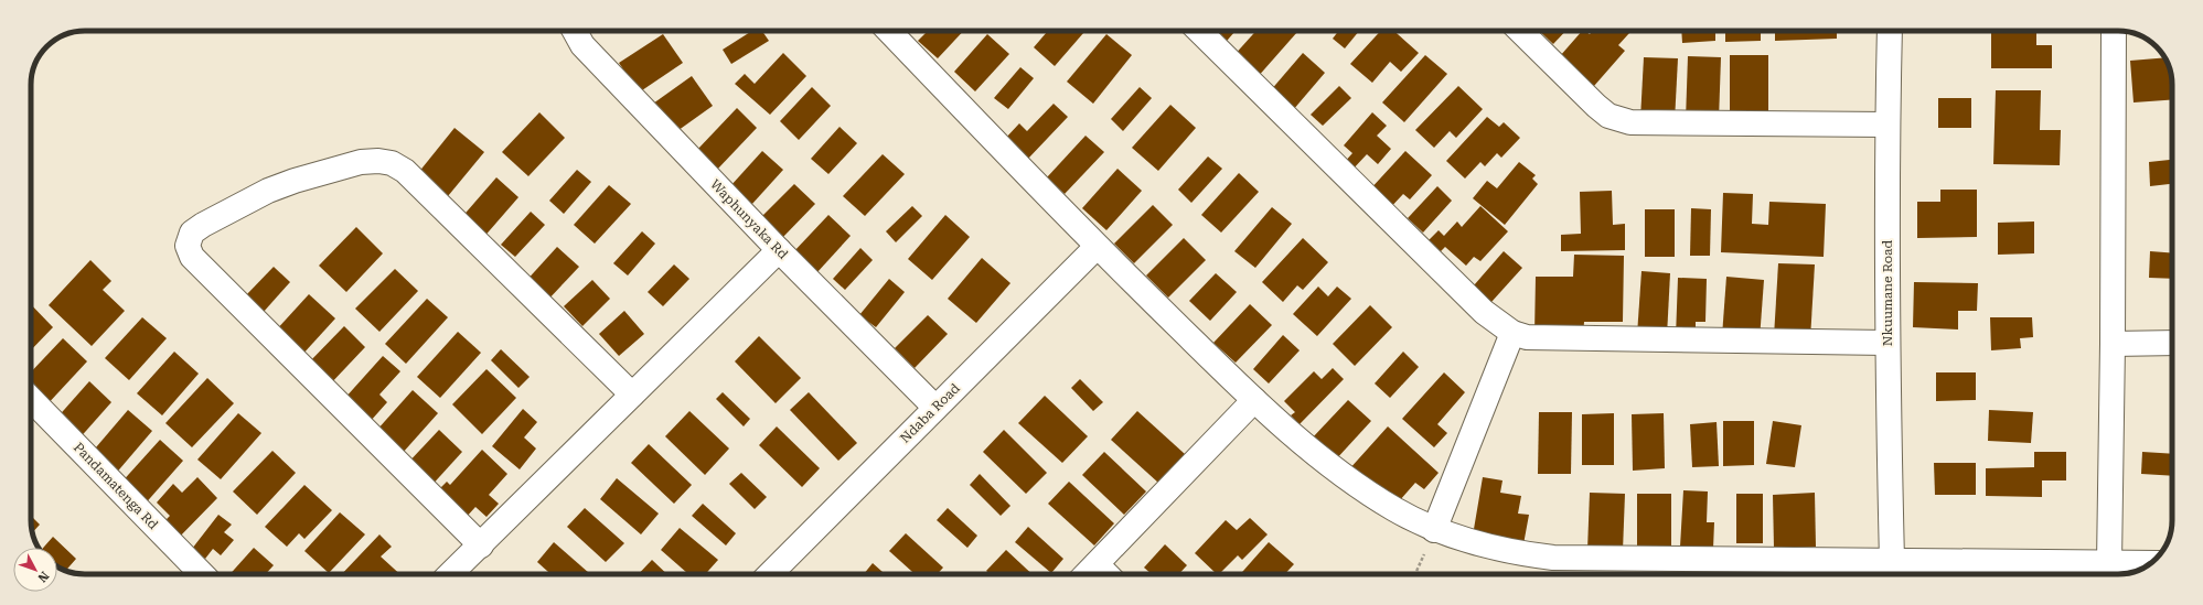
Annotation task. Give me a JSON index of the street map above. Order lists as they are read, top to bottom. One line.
{"streets":{"street":["Waphunyaka Rd","Nkuumane Road","Ndaba Road","Pandamatenga Rd"]},"crossings":[["Waphunyaka Rd","Ndaba Road"]],"north":"bottom right"}
